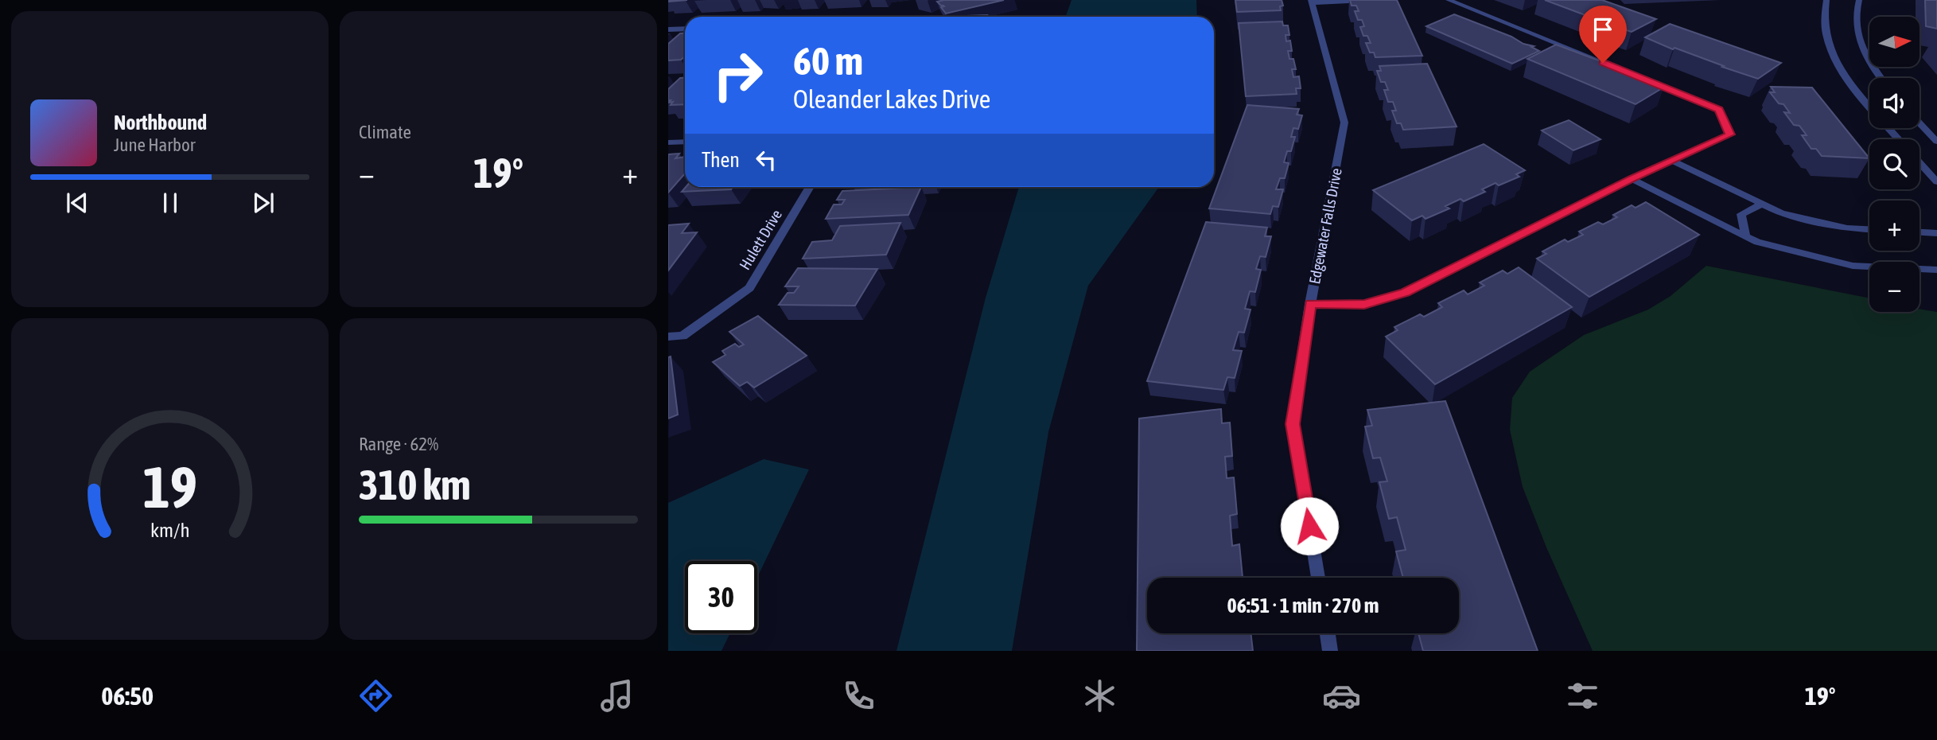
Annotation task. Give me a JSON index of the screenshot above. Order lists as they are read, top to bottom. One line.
{"streets":{"street":["Edgewater Falls Drive","Hulett Drive"]},"north":"right","page":{"tile":["Climate",["Range · 62%","310 km"]],"map_buttons":["+","−"],"turn":["60 m","Oleander Lakes Drive"],"song":["Northbound","June Harbor"],"then":"Then","heat":["−","19°","+"],"limit":"30","trip":"06:51 · 1 min · 270 m","tabs":["06:50","19°"],"gauge":["19","km/h"]}}
